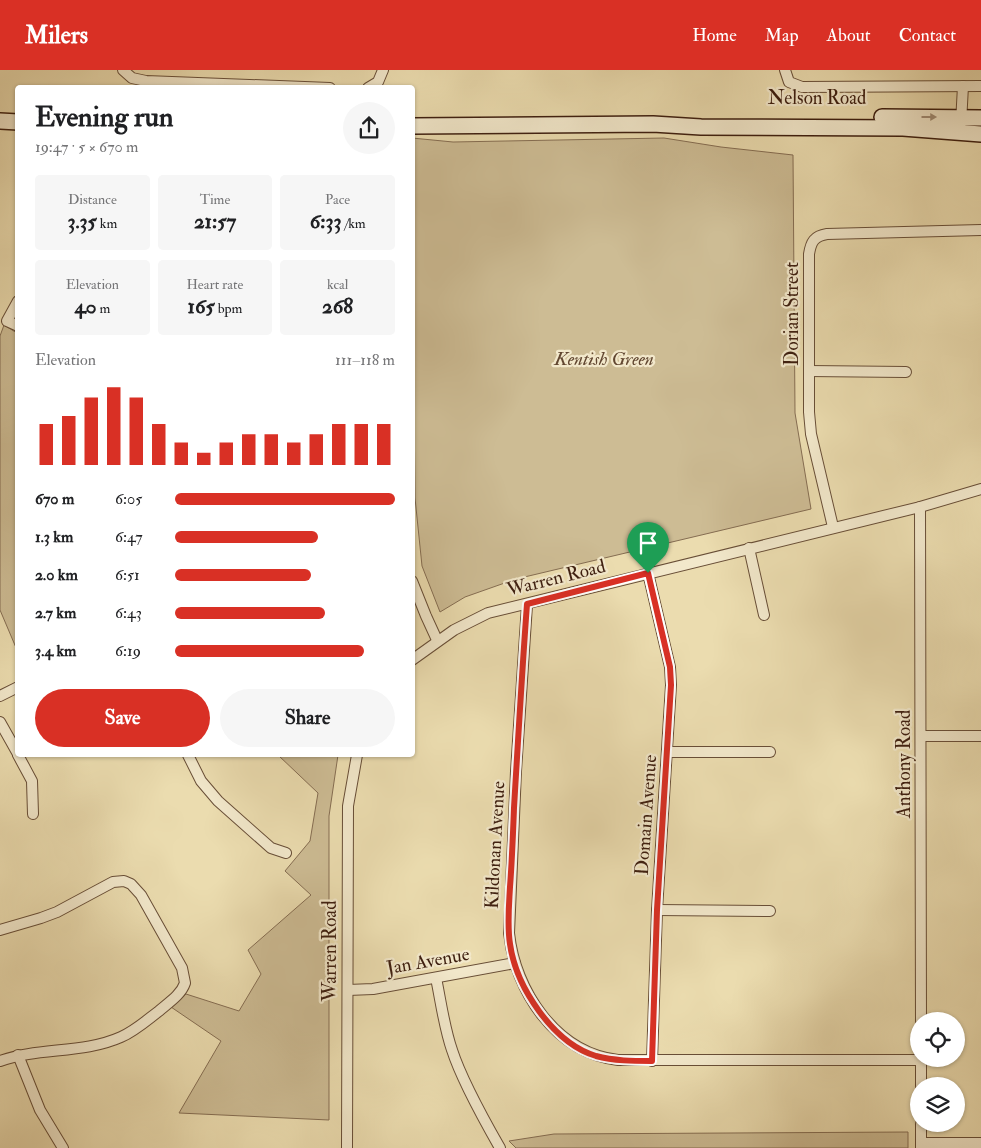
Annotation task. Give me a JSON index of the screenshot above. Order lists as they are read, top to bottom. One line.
{"streets":{"main road":["Nelson Road"],"street":["Dorian Street","Warren Road","Anthony Road","Domain Avenue","Kildonan Avenue","Jan Avenue"]},"crossings":[["Dorian Street","Warren Road"],["Warren Road","Anthony Road"],["Warren Road","Domain Avenue"],["Warren Road","Kildonan Avenue"],["Warren Road","Jan Avenue"],["Domain Avenue","Kildonan Avenue"],["Kildonan Avenue","Jan Avenue"]],"parks":["Kentish Green"],"page":{"header":"Milers","nav":["Home","Map","About","Contact"],"heading":["Evening run","19:47 · 5 × 670 m"],"stats":[["Distance","3.35 km"],["Time","21:57"],["Pace","6:33 /km"],["Elevation","40 m"],["Heart rate","165 bpm"],["kcal","268"]],"chart":["Elevation","111–118 m"],"list":[{"name":"670 m","note":"6:05"},{"name":"1.3 km","note":"6:47"},{"name":"2.0 km","note":"6:51"},{"name":"2.7 km","note":"6:43"},{"name":"3.4 km","note":"6:19"}],"buttons":["Save","Share"]}}
